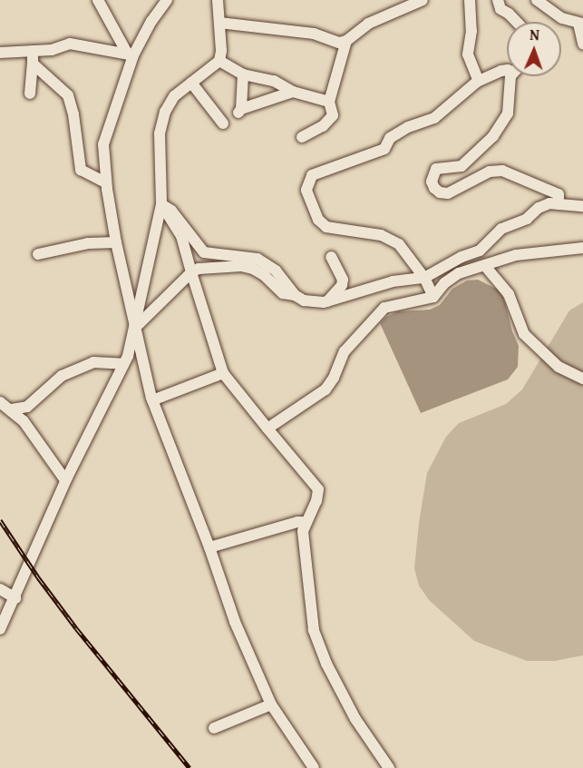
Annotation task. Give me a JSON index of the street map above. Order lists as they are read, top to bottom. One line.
{"north":"top"}
